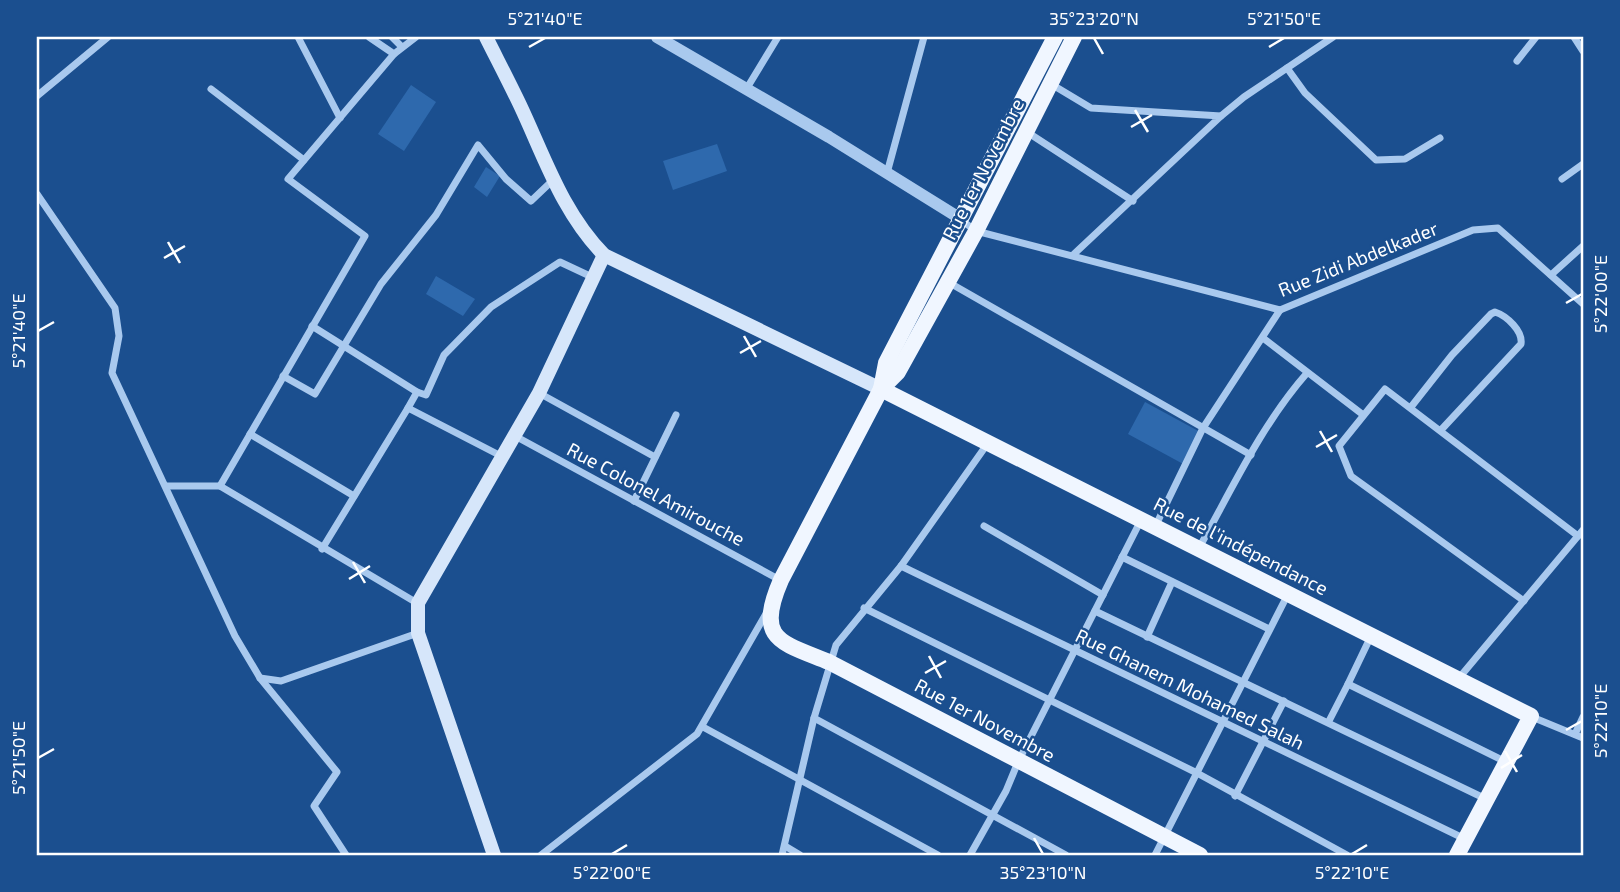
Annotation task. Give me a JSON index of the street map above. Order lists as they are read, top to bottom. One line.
{"streets":{"main road":["Rue 1er Novembre","Rue de l'indépendance"],"street":["Rue Zidi Abdelkader","Rue Colonel Amirouche","Rue Ghanem Mohamed Salah"]},"crossings":[["Rue 1er Novembre","Rue Zidi Abdelkader"],["Rue 1er Novembre","Rue de l'indépendance"]],"coordinates":["5°21'40\"E","35°23'20\"N","5°21'50\"E","5°22'00\"E","5°22'10\"E","35°23'10\"N"]}
